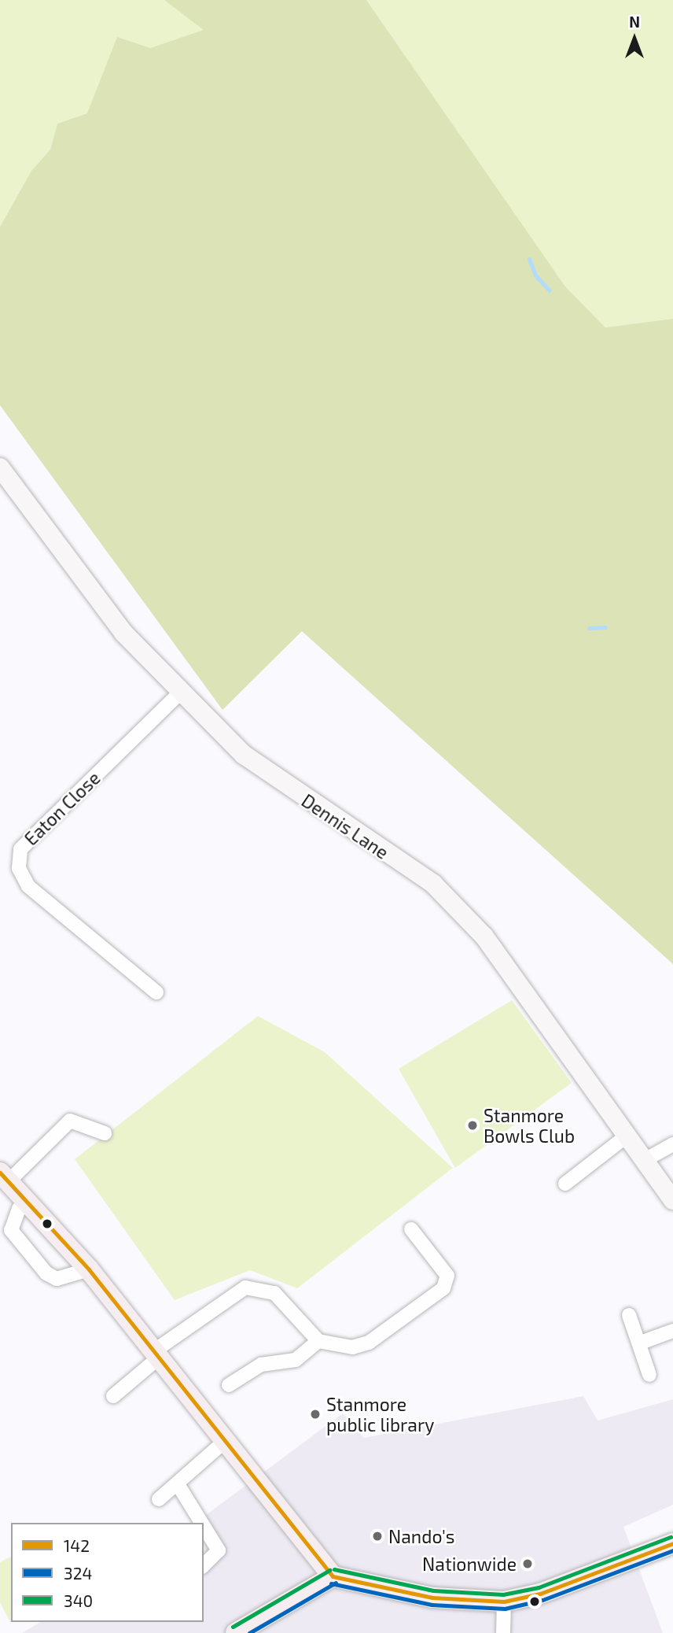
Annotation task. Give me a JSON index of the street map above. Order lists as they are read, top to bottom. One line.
{"streets":{"street":["Eaton Close","Dennis Lane"]},"crossings":[["Eaton Close","Dennis Lane"]],"places":["Stanmore Bowls Club","Stanmore public library","Nando's","Nationwide"],"lines":["transit line 142","transit line 340","transit line 324"],"legend":["142","324","340"],"north":"top"}
